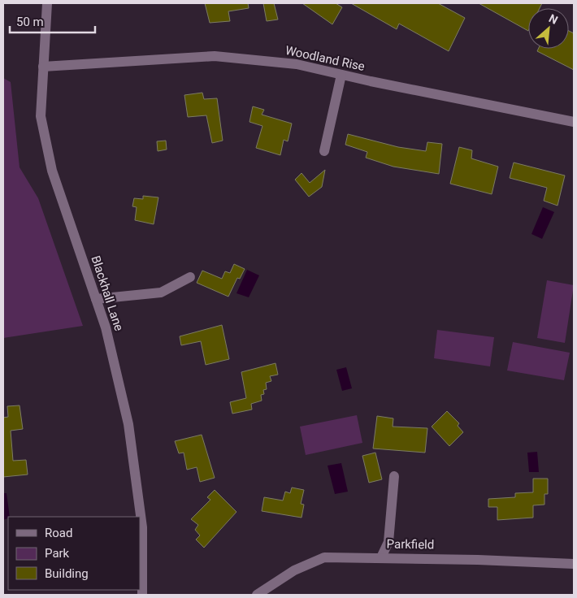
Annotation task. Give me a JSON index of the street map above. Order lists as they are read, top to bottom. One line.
{"streets":{"street":["Woodland Rise","Blackhall Lane","Parkfield"]},"crossings":[["Woodland Rise","Blackhall Lane"]],"legend":["Road","Park","Building"],"scale_bar":"50 m","north":"top right"}
